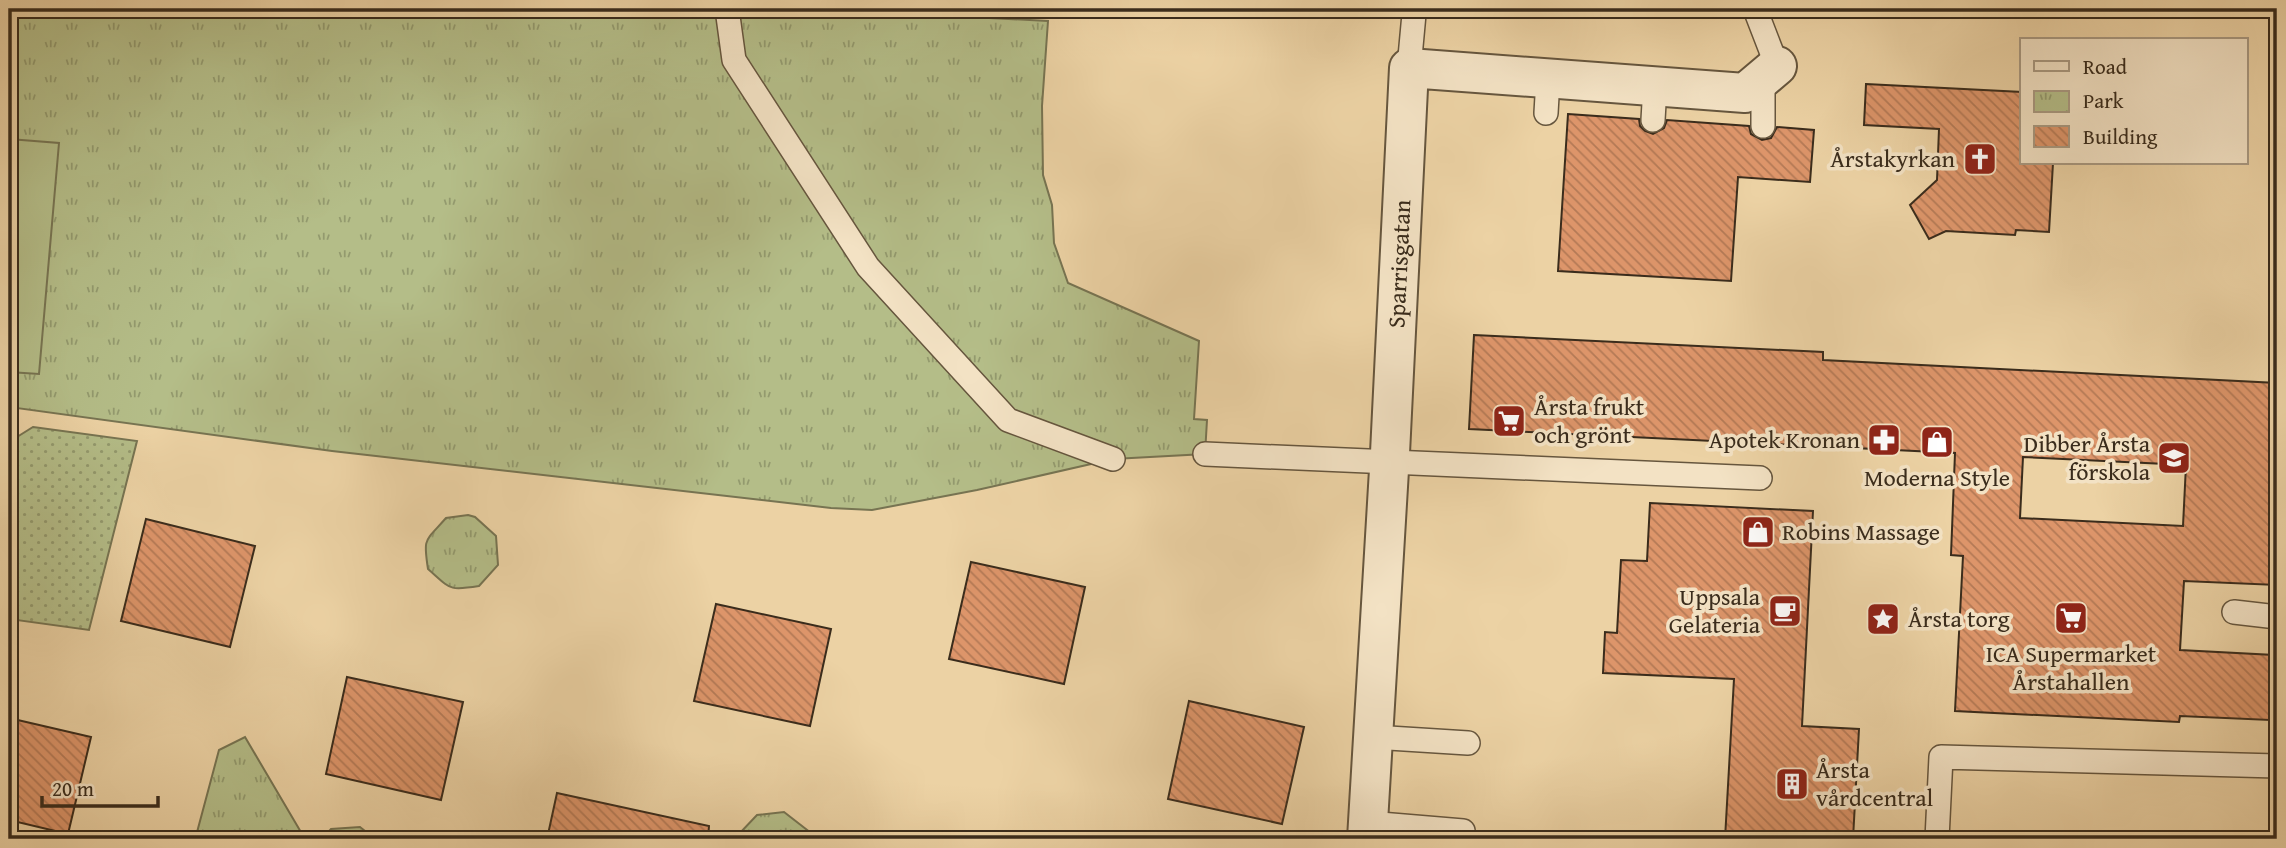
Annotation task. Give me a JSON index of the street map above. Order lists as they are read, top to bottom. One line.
{"streets":{"street":["Sparrisgatan"]},"places":{"church":["Årstakyrkan"],"supermarket":["Årsta frukt och grönt","ICA Supermarket Årstahallen"],"pharmacy":["Apotek Kronan"],"shop":["Moderna Style","Robins Massage"],"school or university":["Dibber Årsta förskola"],"cafe":["Uppsala Gelateria"],"place":["Årsta torg"],"building":["Årsta vårdcentral"]},"legend":["Road","Park","Building"],"scale_bar":"20 m"}
